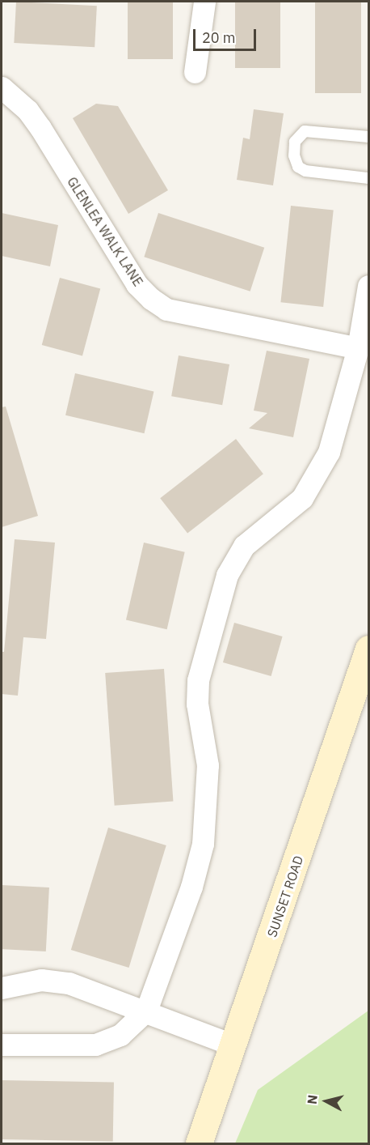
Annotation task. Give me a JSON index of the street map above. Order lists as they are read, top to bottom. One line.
{"streets":{"main road":["SUNSET ROAD"],"street":["GLENLEA WALK LANE"]},"scale_bar":"20 m","north":"left"}
